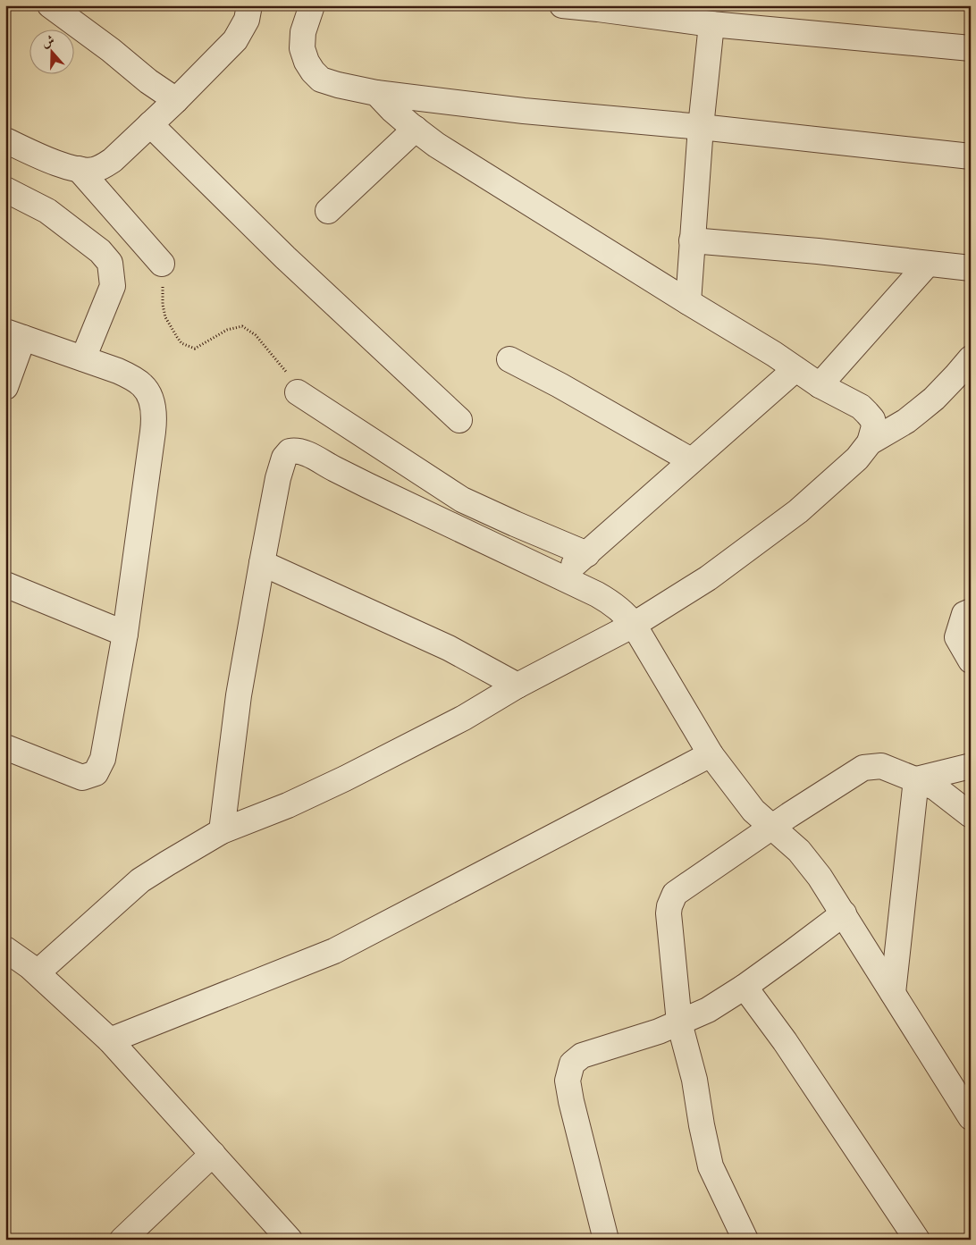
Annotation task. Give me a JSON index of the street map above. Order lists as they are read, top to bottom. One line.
{"north":"top"}
